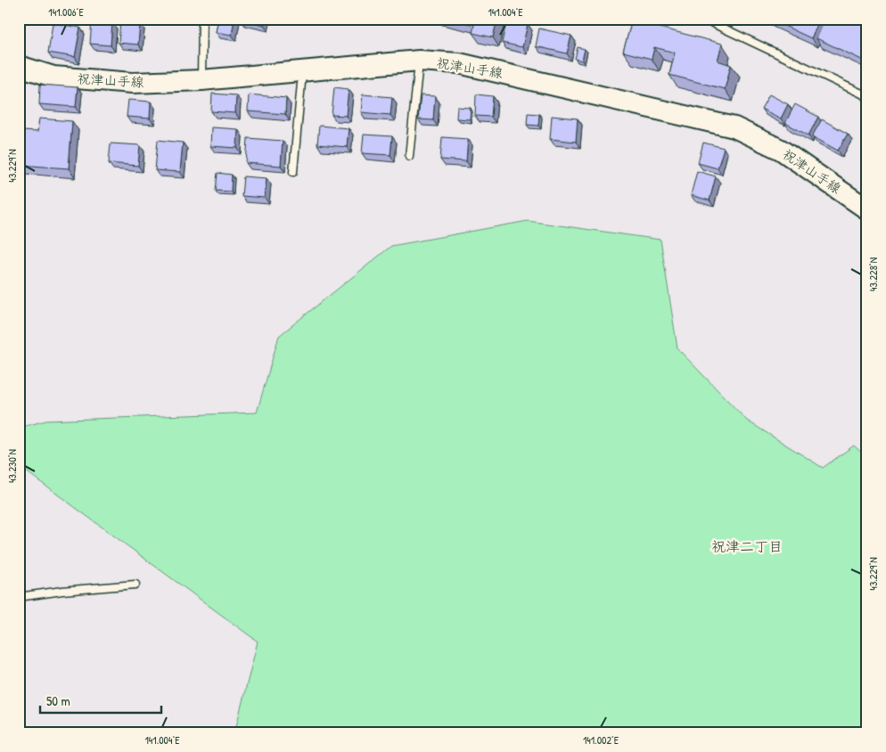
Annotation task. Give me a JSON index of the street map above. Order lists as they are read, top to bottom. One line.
{"streets":{"street":["祝津山手線"]},"districts":["祝津二丁目"],"scale_bar":"50 m","coordinates":["141.006°E","141.004°E","43.229°N","43.228°N","43.230°N","141.002°E"]}
